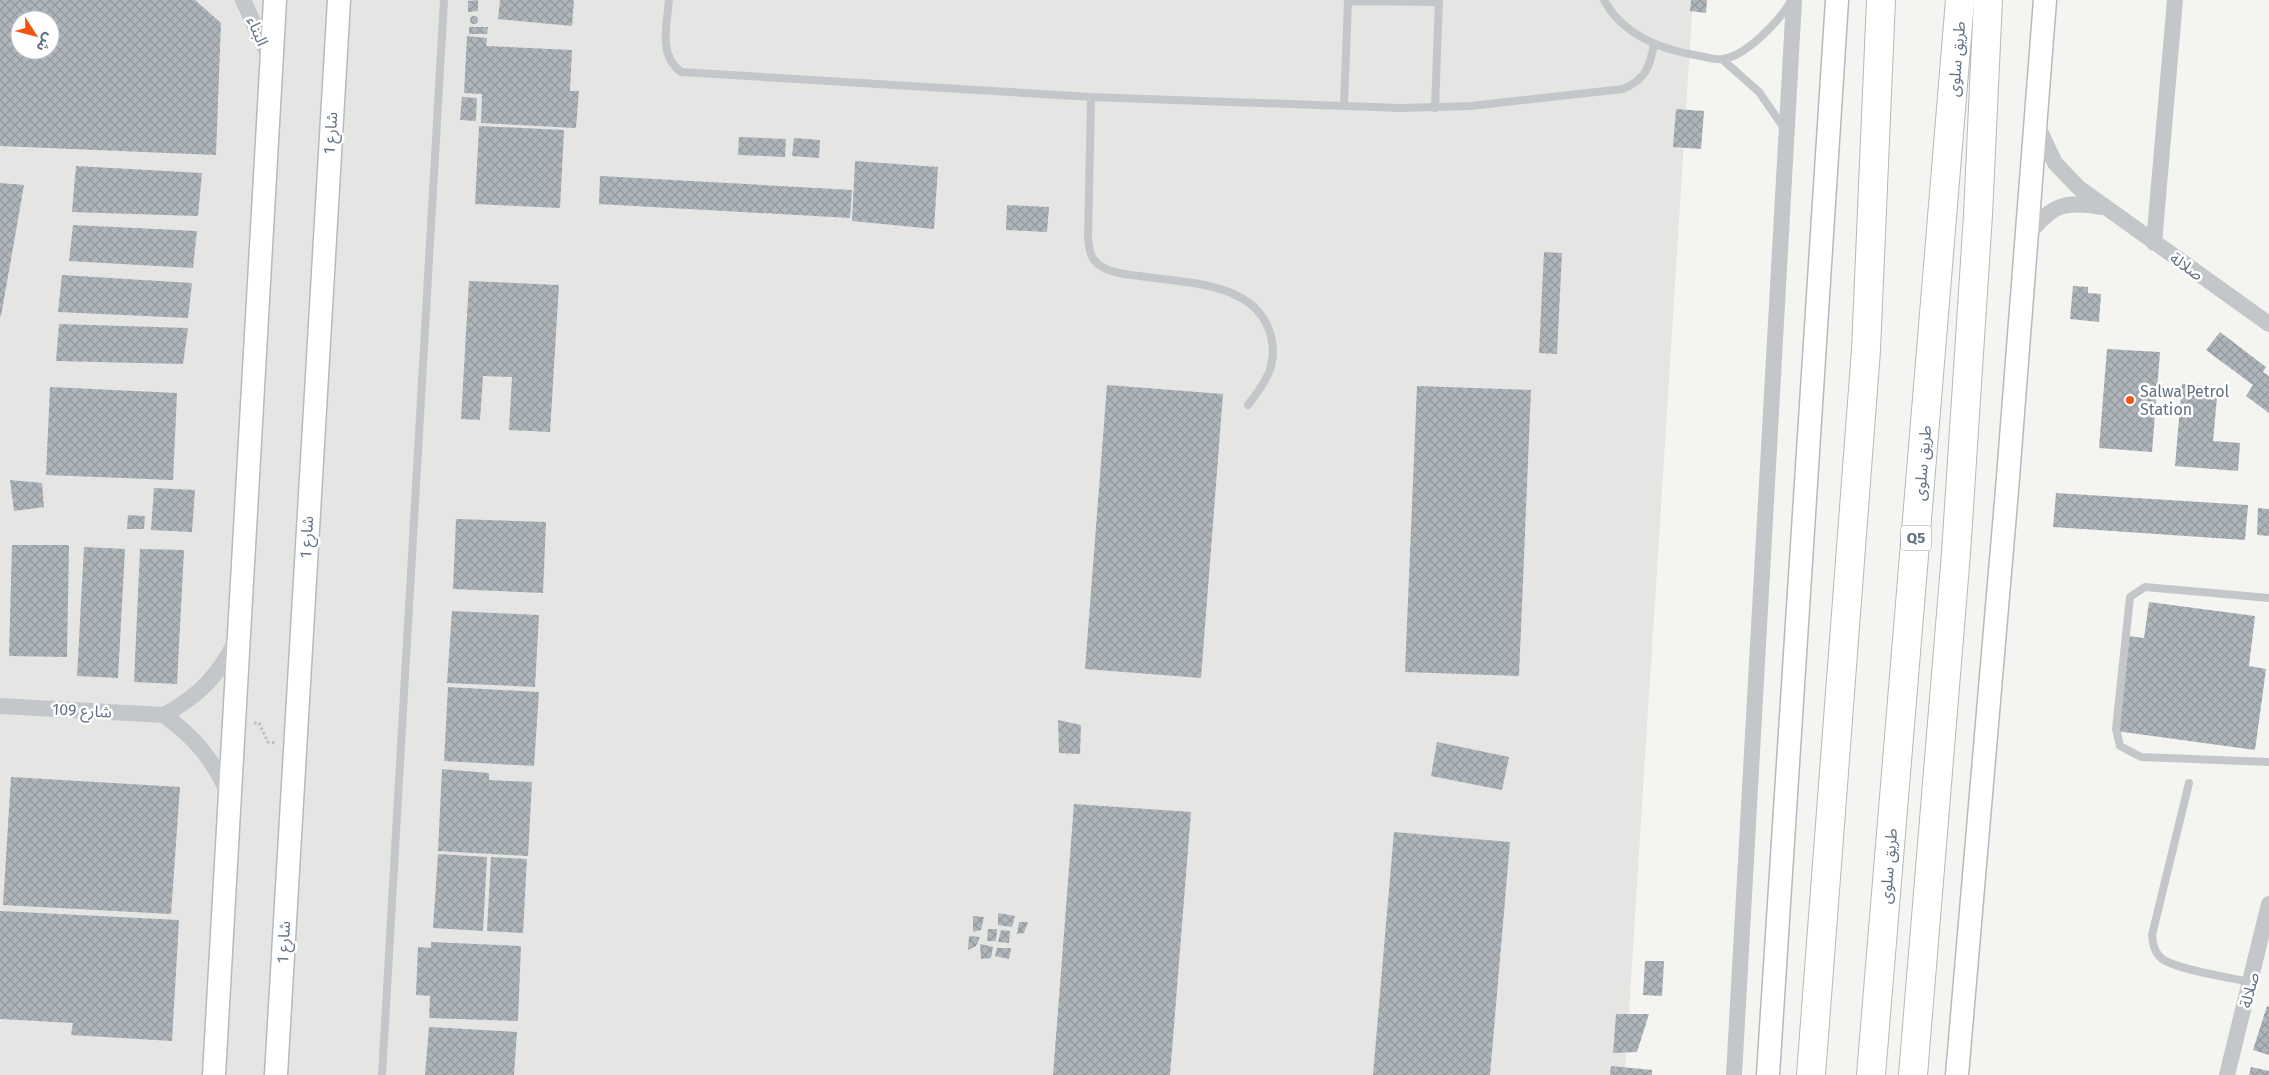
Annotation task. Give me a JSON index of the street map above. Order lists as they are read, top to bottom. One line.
{"streets":{"highway":["طريق سلوى","Q5"],"street":["البناء","شارع 1","صلالة","شارع 109"]},"places":["Salwa Petrol Station"],"north":"bottom right"}
